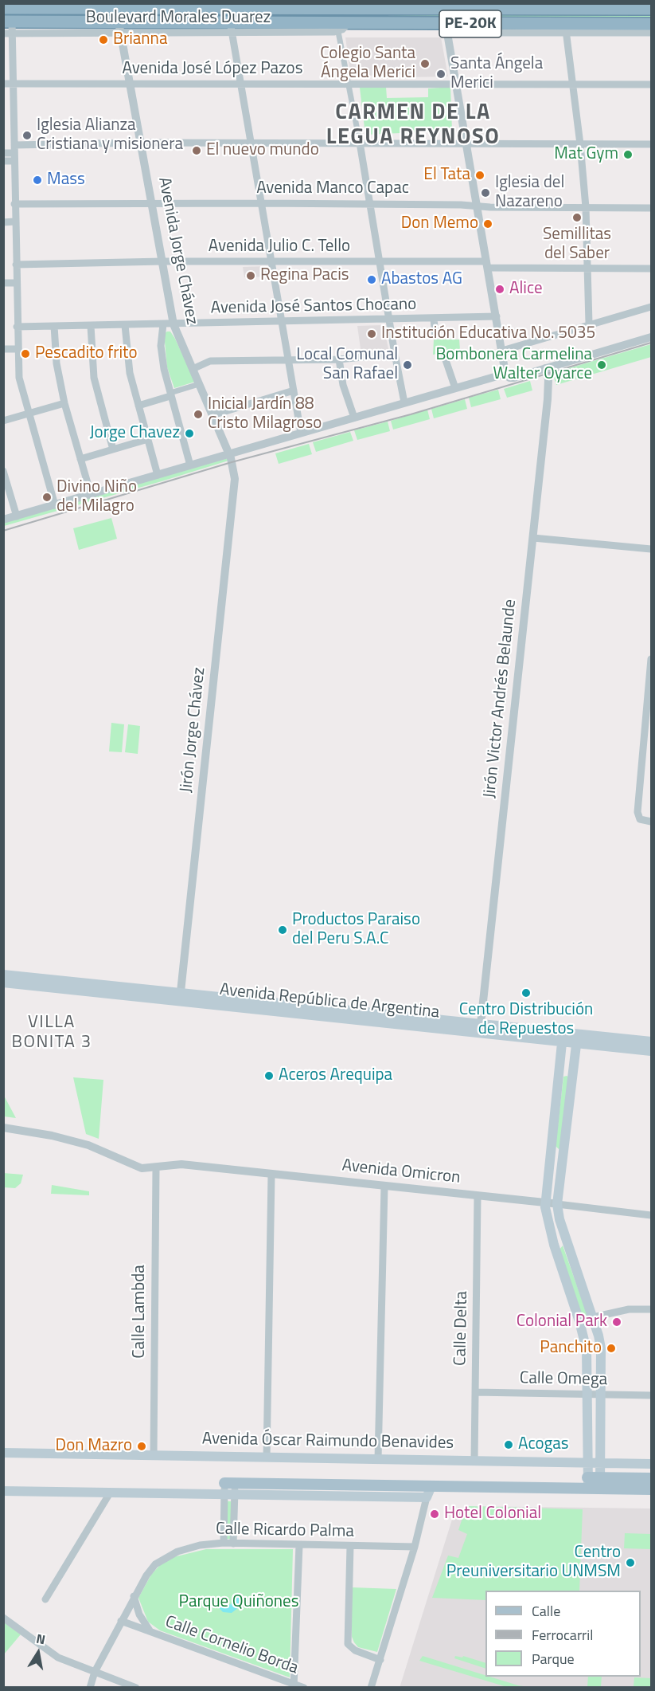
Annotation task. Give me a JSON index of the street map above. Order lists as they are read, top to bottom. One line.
{"streets":{"highway":["PE-20K"],"main road":["Avenida República de Argentina","Avenida Óscar Raimundo Benavides"],"street":["Boulevard Morales Duarez","Avenida José López Pazos","Avenida Manco Capac","Avenida Julio C. Tello","Avenida Jorge Chávez","Avenida José Santos Chocano","Jirón Victor Andrés Belaunde","Jirón Jorge Chávez","Avenida Omicron","Calle Lambda","Calle Delta","Calle Omega","Calle Ricardo Palma","Calle Cornelio Borda"]},"crossings":[["Boulevard Morales Duarez","PE-20K"],["PE-20K","Avenida Jorge Chávez"],["Avenida José López Pazos","Avenida Jorge Chávez"],["Avenida Manco Capac","Avenida Jorge Chávez"],["Avenida Julio C. Tello","Avenida Jorge Chávez"],["Avenida Jorge Chávez","Avenida José Santos Chocano"],["Avenida Jorge Chávez","Jirón Jorge Chávez"],["Jirón Victor Andrés Belaunde","Avenida República de Argentina"],["Jirón Jorge Chávez","Avenida República de Argentina"],["Avenida Omicron","Calle Lambda"],["Avenida Omicron","Calle Delta"],["Calle Lambda","Avenida Óscar Raimundo Benavides"],["Calle Delta","Calle Omega"],["Calle Delta","Avenida Óscar Raimundo Benavides"],["Calle Ricardo Palma","Calle Cornelio Borda"]],"districts":["CARMEN DE LA LEGUA REYNOSO","VILLA BONITA 3"],"parks":["Parque Quiñones"],"places":["Brianna","Colegio Santa Ángela Merici","Santa Ángela Merici","Iglesia Alianza Cristiana y misionera","El nuevo mundo","Mat Gym","El Tata","Mass","Iglesia del Nazareno","Semillitas del Saber","Don Memo","Regina Pacis","Abastos AG","Alice","Institución Educativa No. 5035","Pescadito frito","Local Comunal San Rafael","Bombonera Carmelina Walter Oyarce","Inicial Jardín 88 Cristo Milagroso","Jorge Chavez","Divino Niño del Milagro","Productos Paraiso del Peru S.A.C","Centro Distribución de Repuestos","Aceros Arequipa","Colonial Park","Panchito","Acogas","Don Mazro","Hotel Colonial","Centro Preuniversitario UNMSM"],"legend":["Calle","Ferrocarril","Parque"],"north":"top"}
